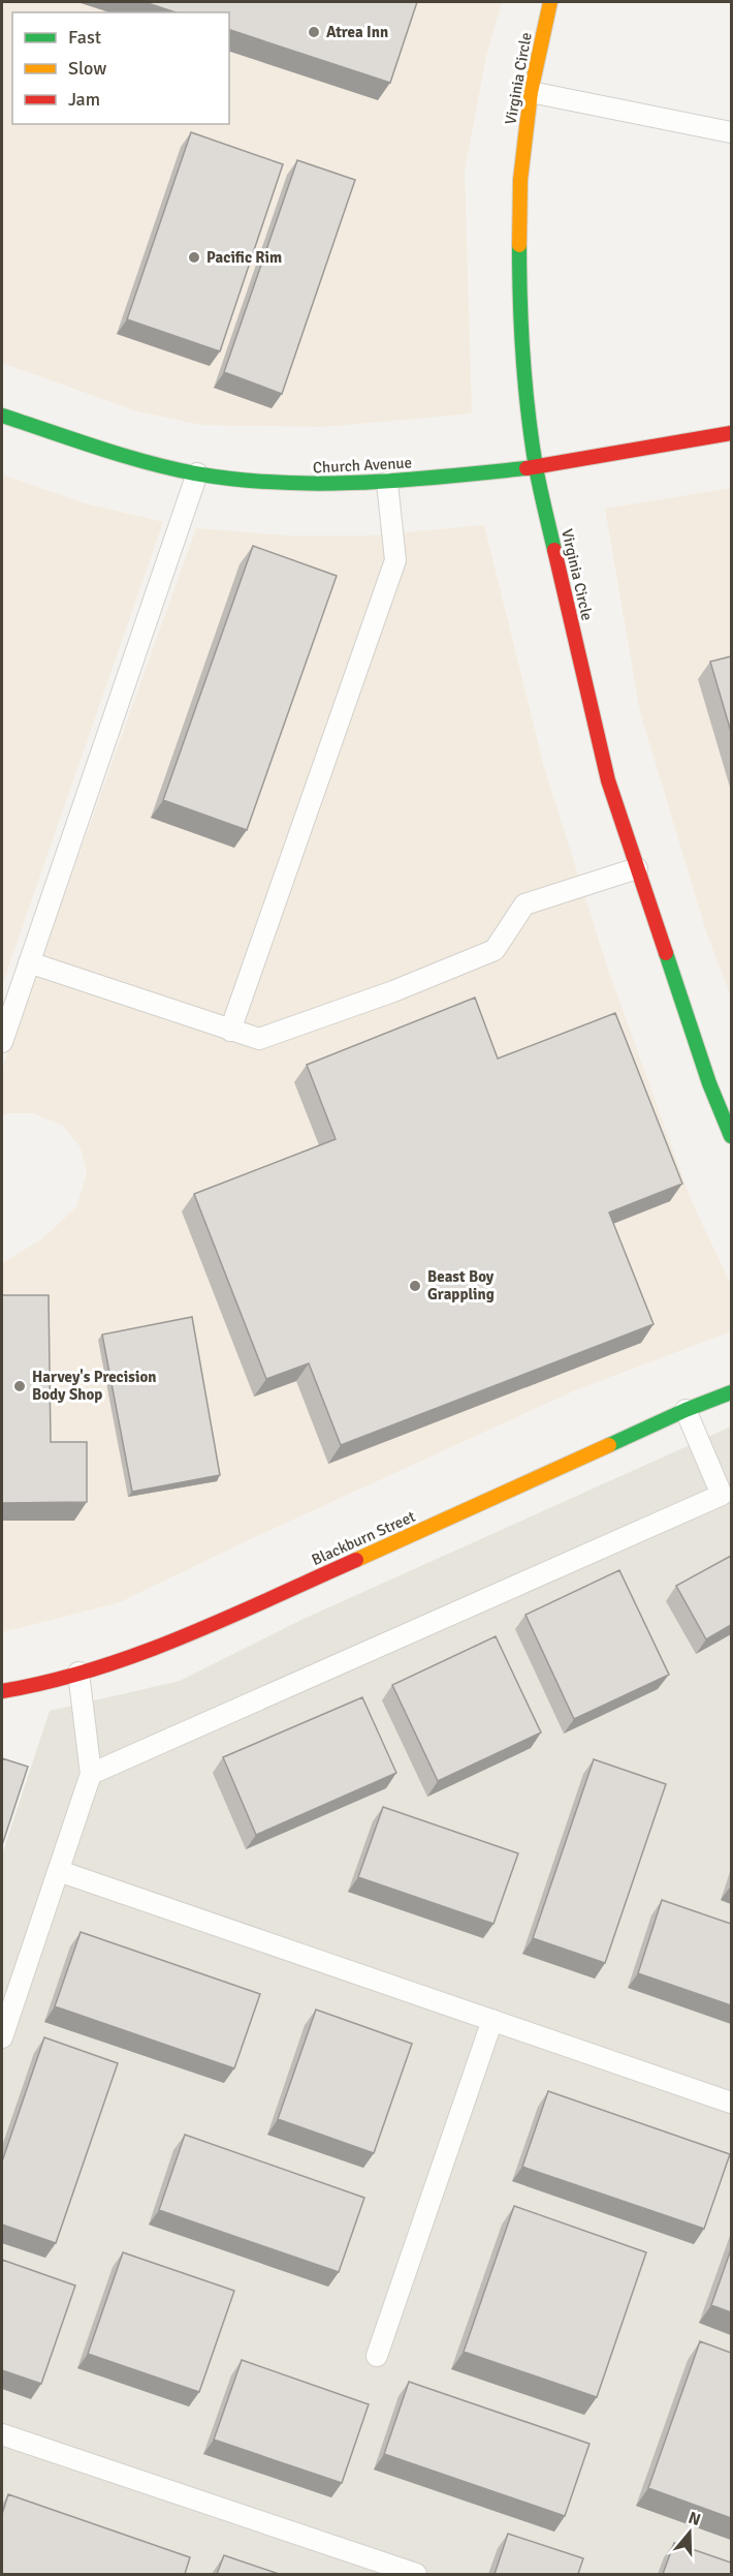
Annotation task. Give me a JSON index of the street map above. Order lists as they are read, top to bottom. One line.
{"streets":{"street":["Virginia Circle","Church Avenue","Blackburn Street"]},"crossings":[["Virginia Circle","Church Avenue"]],"places":["Atrea Inn","Pacific Rim","Beast Boy Grappling","Harvey's Precision Body Shop"],"legend":["Fast","Slow","Jam"],"north":"top"}
